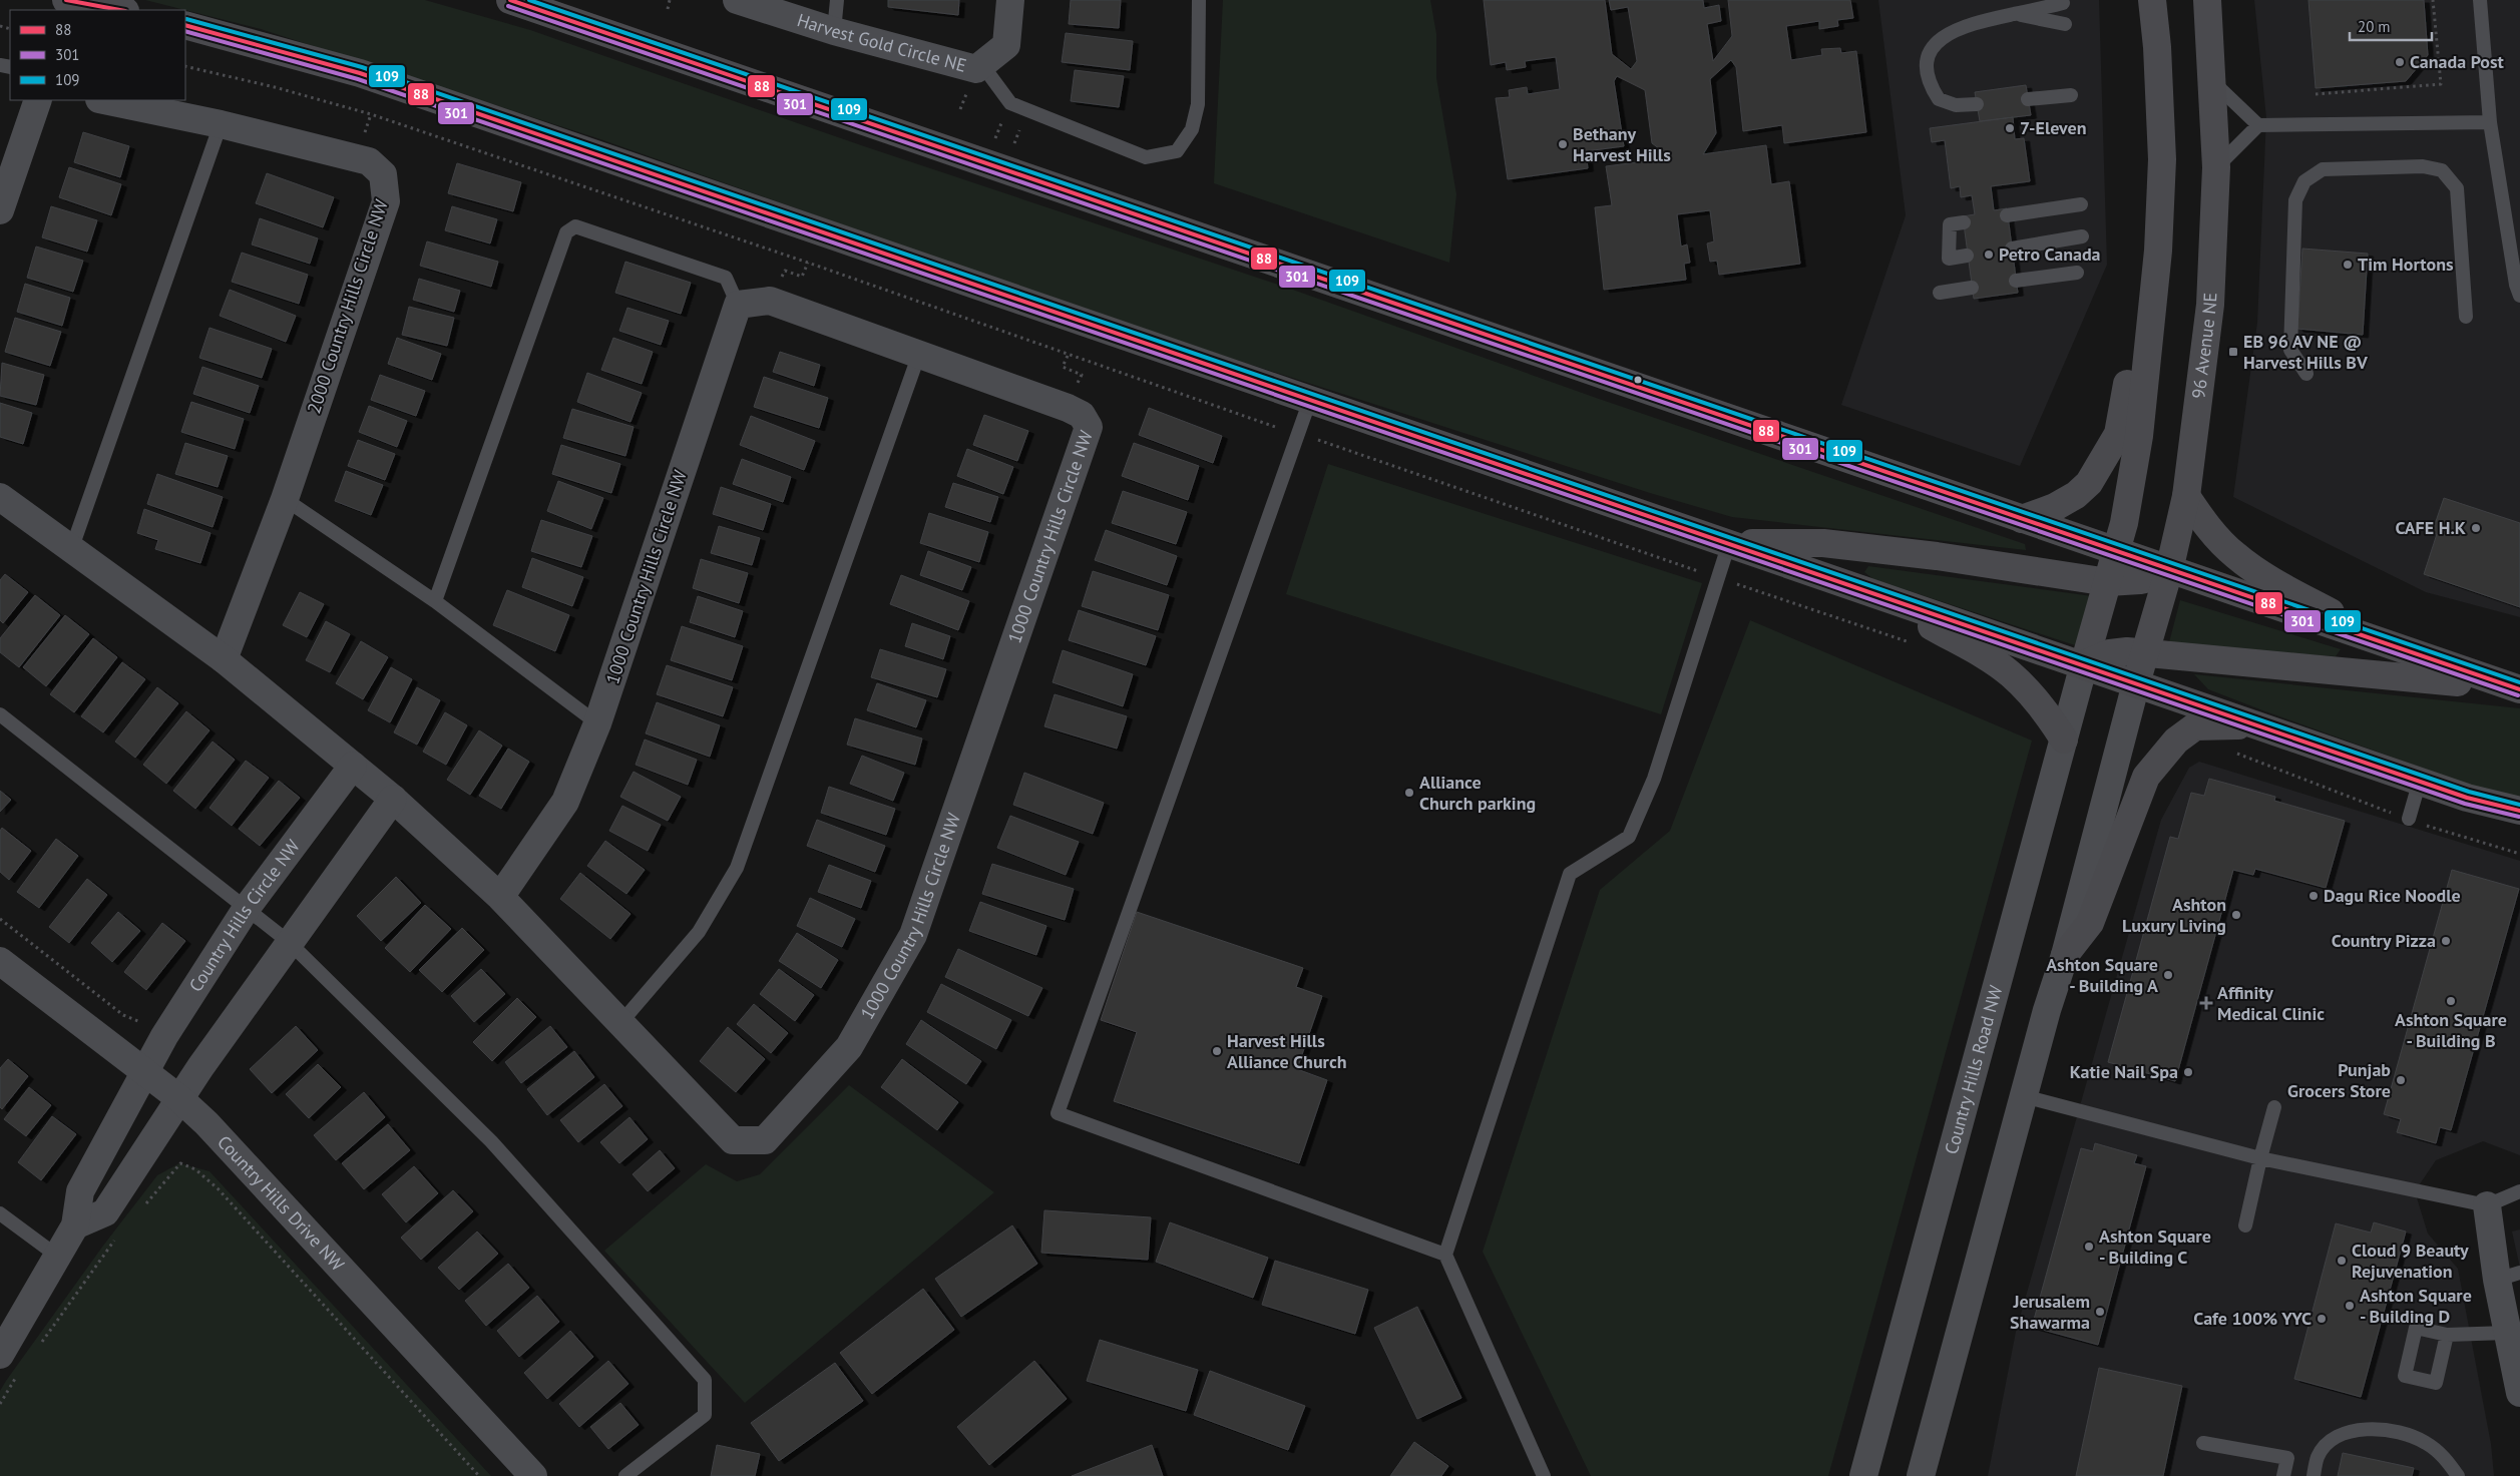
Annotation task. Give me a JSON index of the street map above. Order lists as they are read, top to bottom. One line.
{"streets":{"main road":["96 Avenue NE"],"street":["Harvest Gold Circle NE","2000 Country Hills Circle NW","1000 Country Hills Circle NW","Country Hills Circle NW","Country Hills Road NW","Country Hills Drive NW"]},"crossings":[["Country Hills Circle NW","Country Hills Drive NW"]],"places":{"other":["Canada Post","7-Eleven","Bethany Harvest Hills","Petro Canada","Tim Hortons","CAFE H.K","Alliance Church parking","Dagu Rice Noodle","Ashton Luxury Living","Country Pizza","Ashton Square - Building A","Ashton Square - Building B","Harvest Hills Alliance Church","Katie Nail Spa","Punjab Grocers Store","Ashton Square - Building C","Cloud 9 Beauty Rejuvenation","Ashton Square - Building D","Jerusalem Shawarma","Cafe 100% YYC"],"transit":["EB 96 AV NE @ Harvest Hills BV"],"health":["Affinity Medical Clinic"]},"lines":["transit line 88","transit line 109","transit line 301"],"legend":["88","301","109"],"scale_bar":"20 m"}
